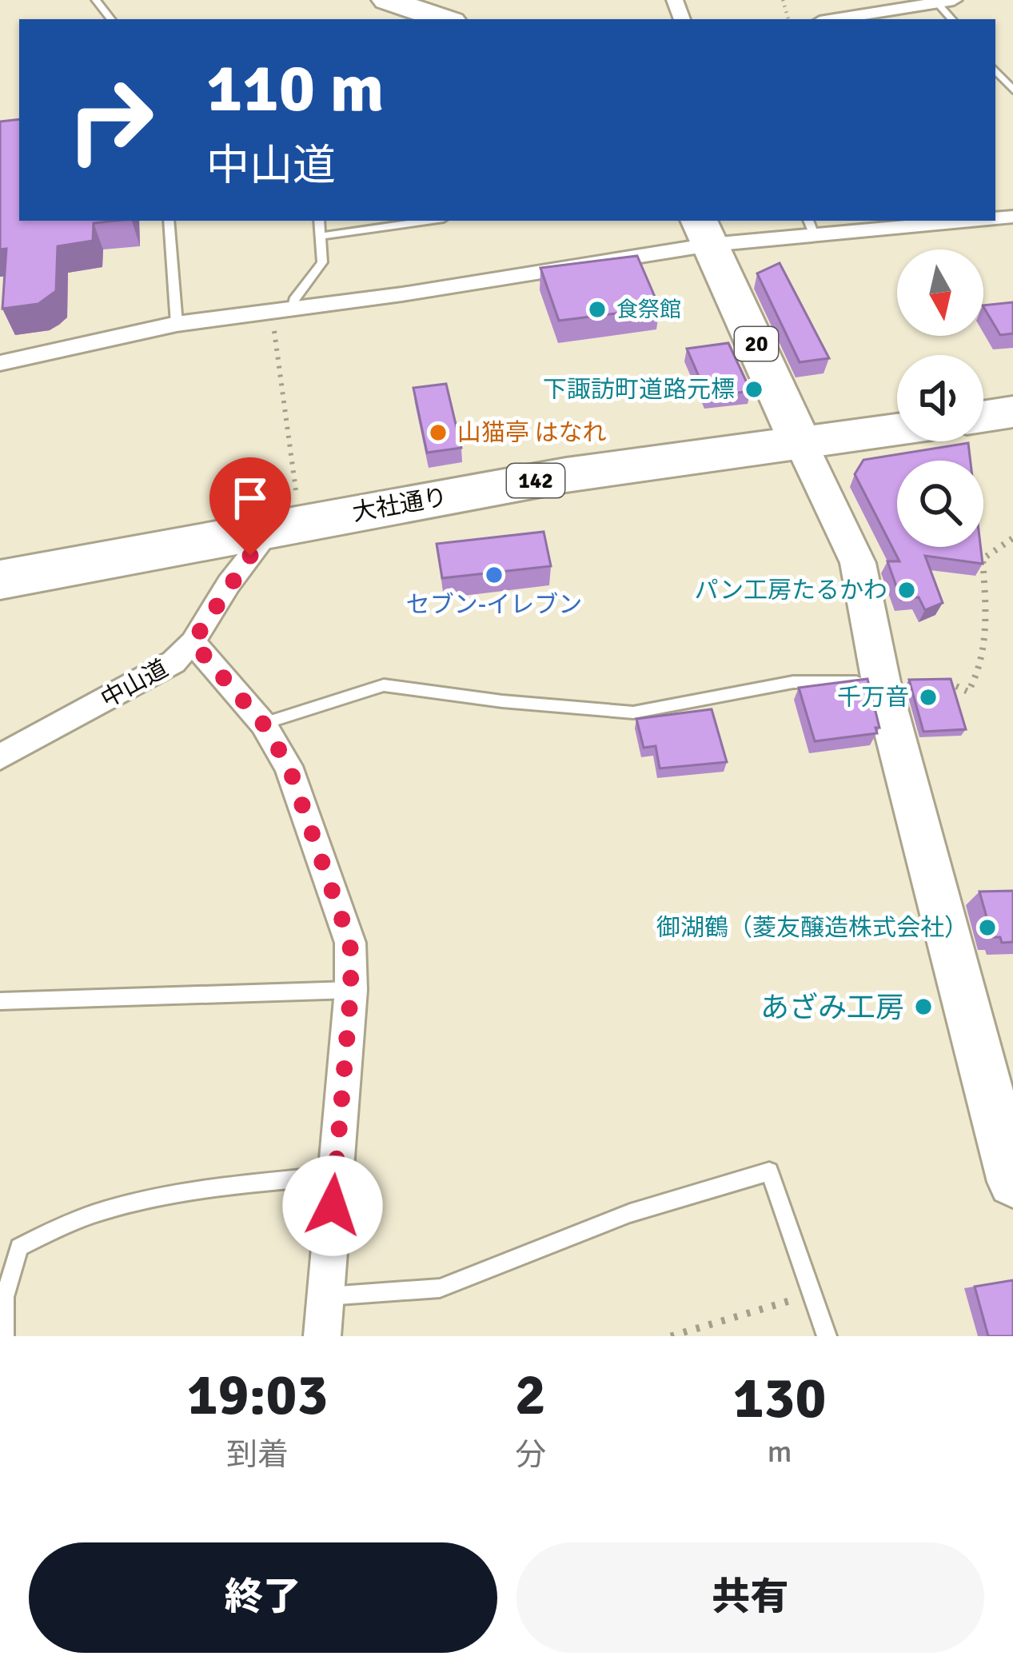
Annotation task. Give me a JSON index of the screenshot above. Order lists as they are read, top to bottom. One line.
{"streets":{"highway":["20","142","大社通り"],"street":["中山道"]},"crossings":[["20","大社通り"],["大社通り","中山道"]],"places":["食祭館","下諏訪町道路元標","山猫亭 はなれ","セブン-イレブン","パン工房たるかわ","千万音","御湖鶴（菱友醸造株式会社）","あざみ工房"],"north":"bottom","page":{"turn":["110 m","中山道"],"eta":["19:03","到着","2","分","130","m"],"buttons":["終了","共有"]}}
